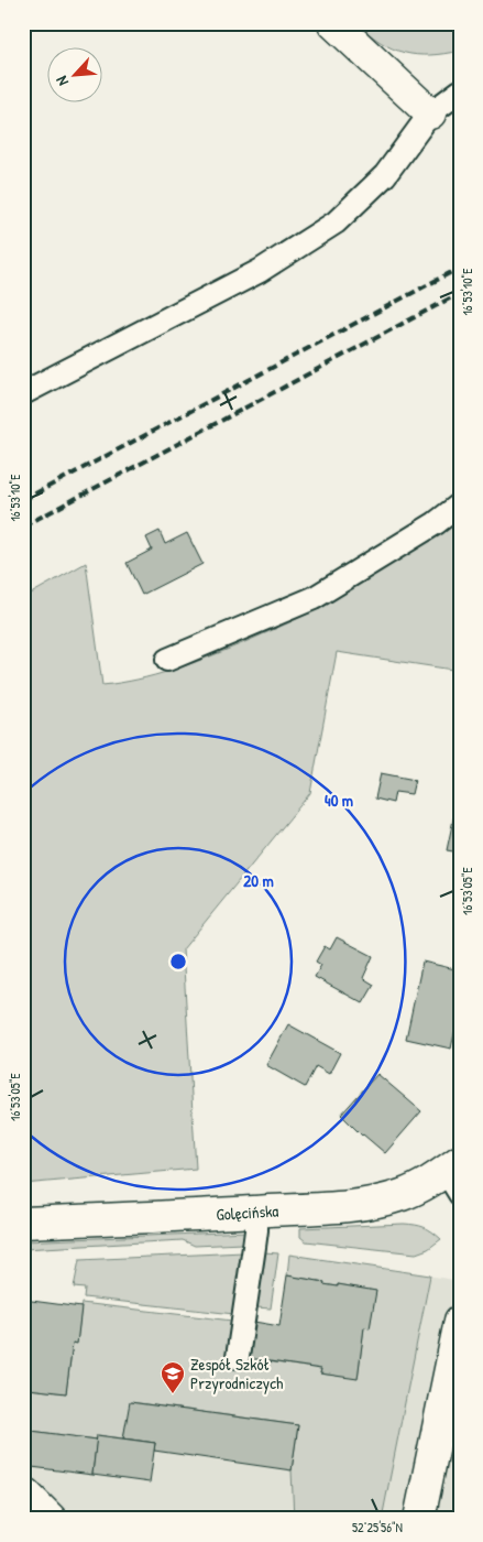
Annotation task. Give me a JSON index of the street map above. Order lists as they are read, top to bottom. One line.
{"streets":{"street":["Golęcińska"]},"places":{"school or university":["Zespół Szkół Przyrodniczych"]},"north":"bottom left","coordinates":["16°53'10\"E","16°53'05\"E","52°25'56\"N"],"rings":["40 m","20 m"]}
